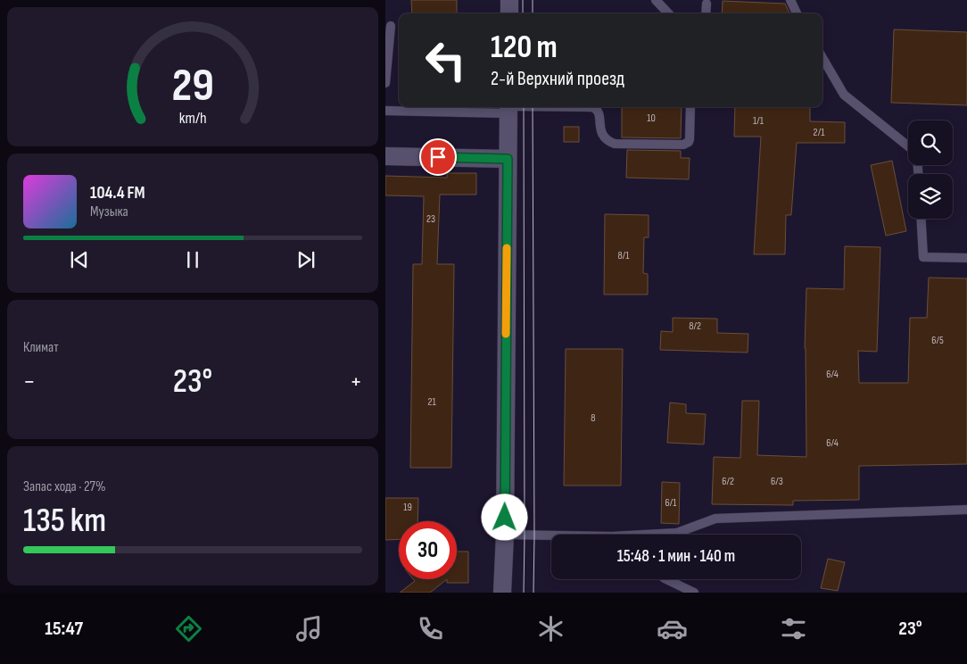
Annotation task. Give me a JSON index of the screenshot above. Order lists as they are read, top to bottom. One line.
{"house_numbers":["10","1/1","2/1","23","8/1","8/2","6/5","6/4","21","8","6/4","6/2","6/3","6/1","19"],"page":{"turn":["120 m","2-й Верхний проезд"],"song":["104.4 FM","Музыка"],"tile":["Климат",["Запас хода · 27%","135 km"]],"heat":["−","23°","+"],"limit":"30","trip":"15:48 · 1 мин · 140 m","tabs":["15:47","23°"],"gauge":["29","km/h"]}}
